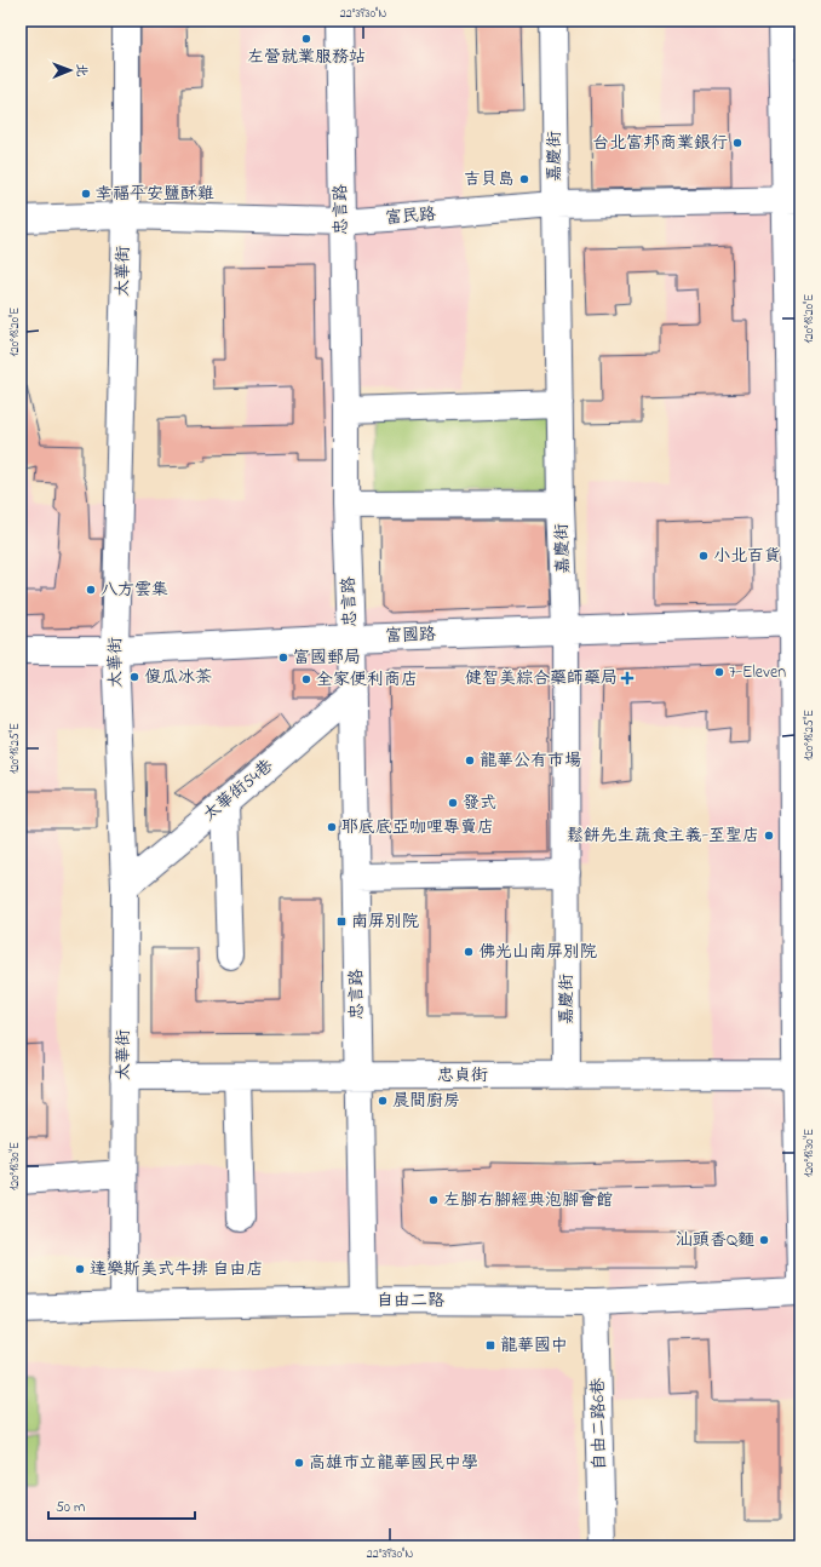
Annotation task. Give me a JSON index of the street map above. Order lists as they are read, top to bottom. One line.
{"streets":{"street":["嘉慶街","忠言路","富民路","太華街","富國路","太華街54巷","忠貞街","自由二路","自由二路6巷"]},"crossings":[["嘉慶街","富民路"],["嘉慶街","富國路"],["嘉慶街","忠貞街"],["忠言路","富民路"],["忠言路","富國路"],["忠言路","太華街54巷"],["忠言路","忠貞街"],["忠言路","自由二路"],["富民路","太華街"],["太華街","富國路"],["太華街","太華街54巷"],["太華街","忠貞街"],["太華街","自由二路"],["自由二路","自由二路6巷"]],"places":{"other":["左營就業服務站","台北富邦商業銀行","吉貝島","幸福平安鹽酥雞","小北百貨","八方雲集","富國郵局","7-Eleven","傻瓜冰茶","全家便利商店","龍華公有市場","發式","耶底底亞咖哩專賣店","鬆餅先生蔬食主義-至聖店","佛光山南屏別院","晨間廚房","左腳右腳經典泡腳會館","汕頭香Q麵","達樂斯美式牛排 自由店","高雄市立龍華國民中學"],"health":["健智美綜合藥師藥局"],"transit":["南屏別院","龍華國中"]},"scale_bar":"50 m","north":"right","coordinates":["22°39'30\"N","120°18'20\"E","120°18'25\"E","120°18'30\"E"]}
